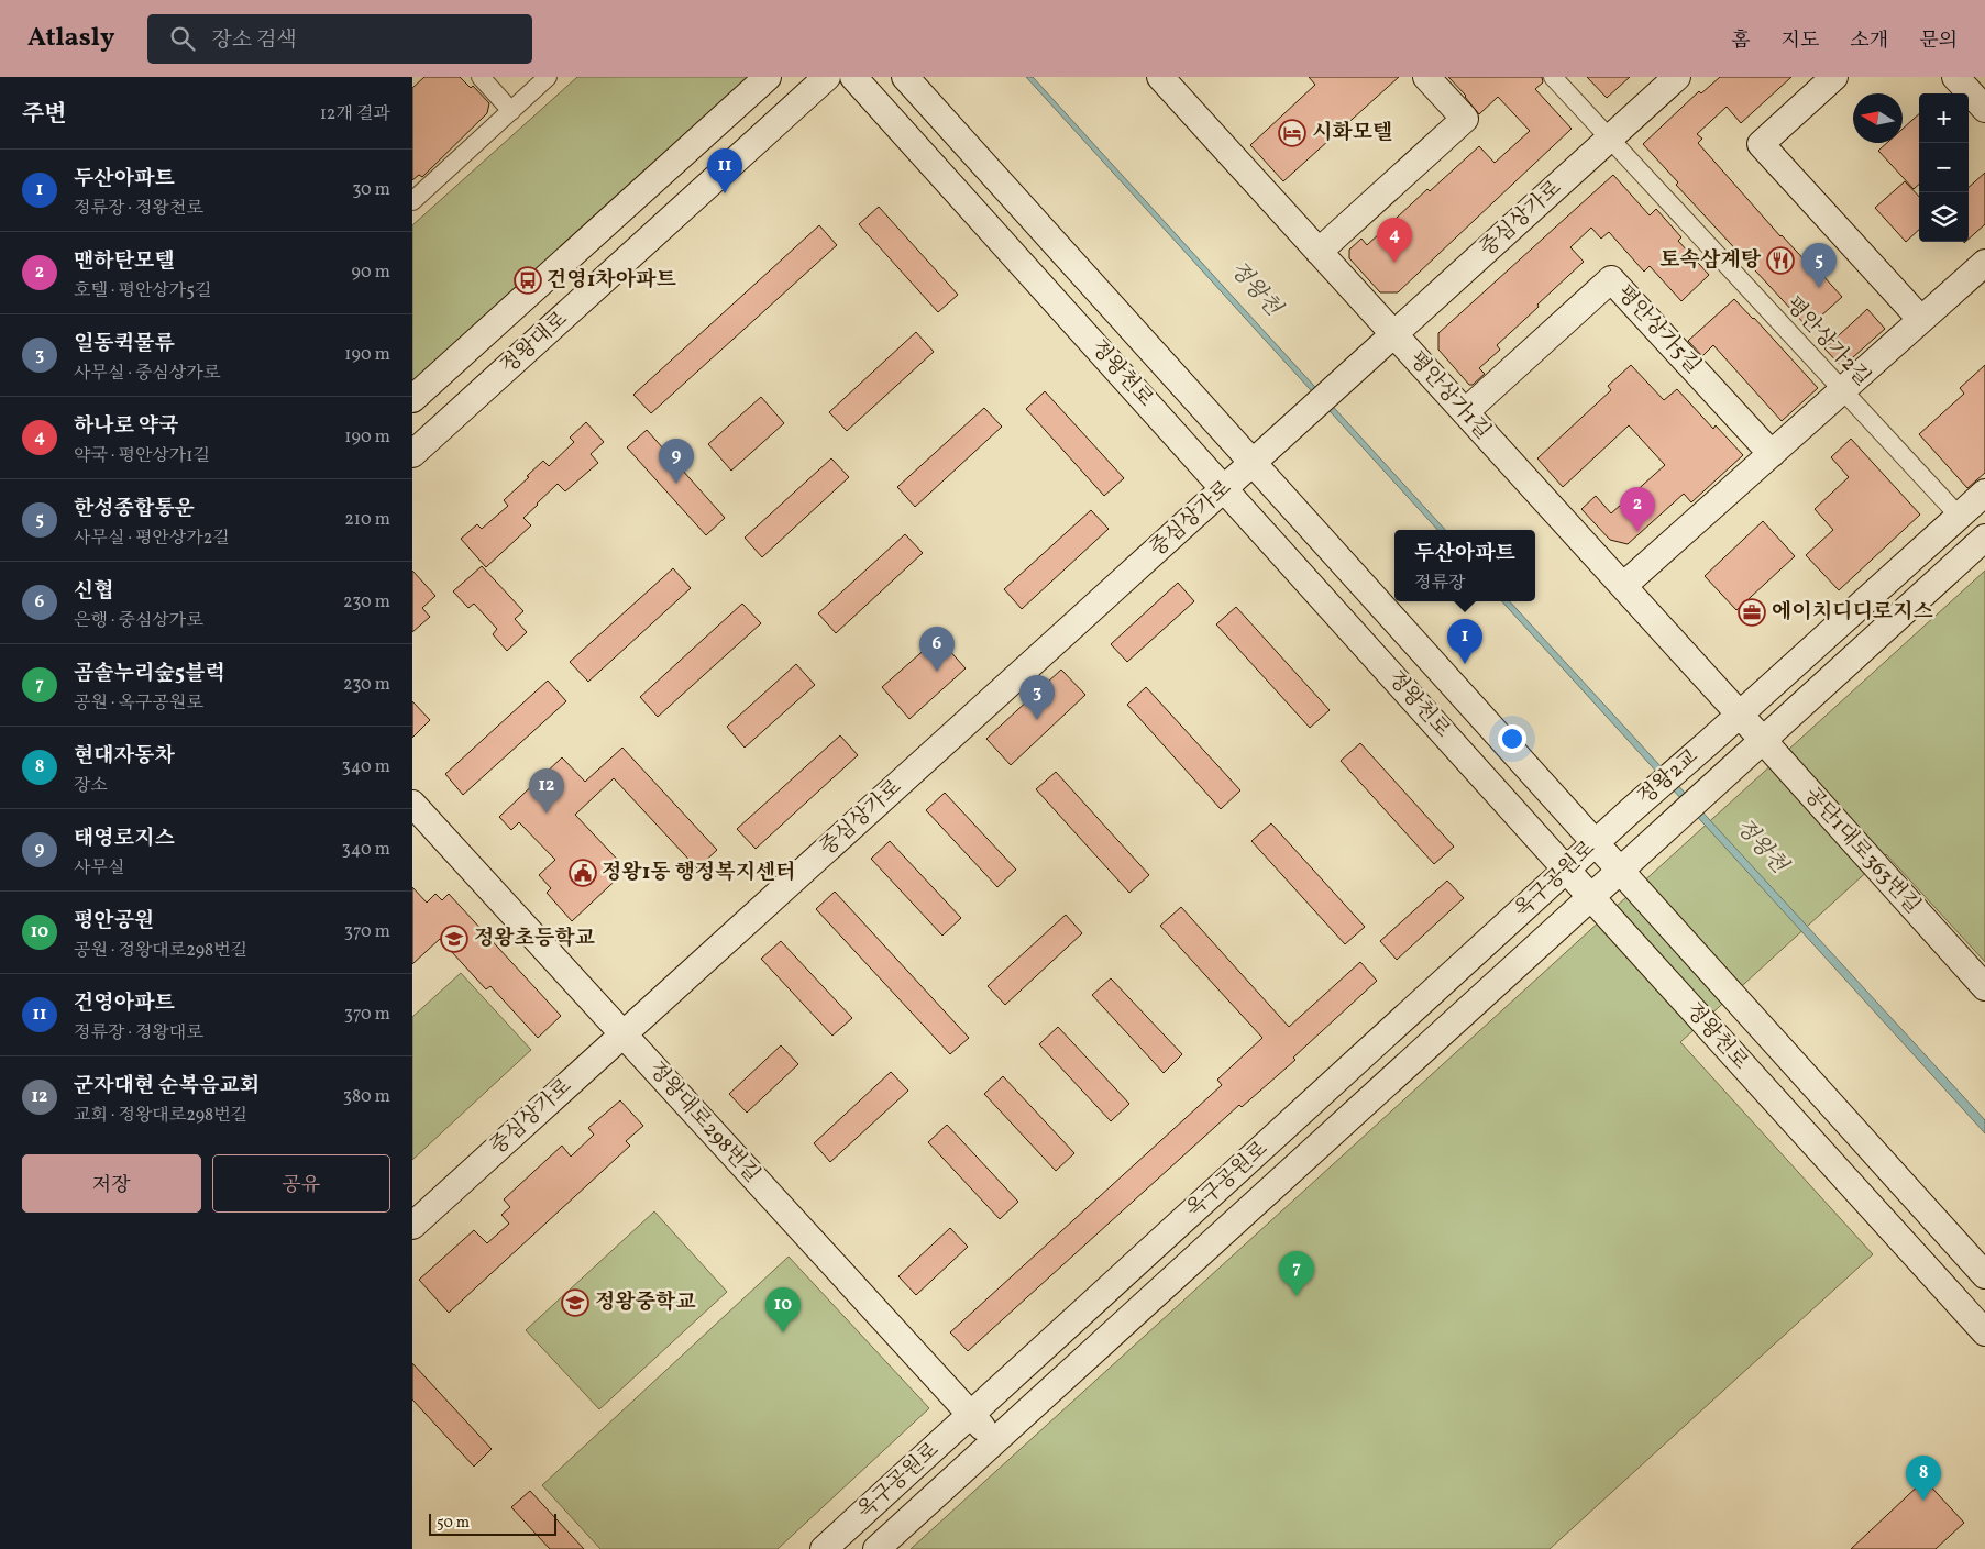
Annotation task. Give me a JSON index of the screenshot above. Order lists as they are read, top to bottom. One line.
{"streets":{"street":["중심상가로","평안상가5길","평안상가2길","정왕대로","정왕천로","평안상가1길","정왕2교","공단1대로363번길","옥구공원로","정왕대로298번길"]},"crossings":[["중심상가로","평안상가2길"],["중심상가로","정왕천로"],["중심상가로","평안상가1길"],["중심상가로","정왕대로298번길"],["평안상가5길","평안상가1길"],["정왕천로","옥구공원로"],["평안상가1길","정왕2교"],["평안상가1길","공단1대로363번길"],["정왕2교","공단1대로363번길"],["정왕2교","옥구공원로"],["옥구공원로","정왕대로298번길"]],"water":["정왕천"],"places":{"hotel":["시화모텔"],"restaurant":["토속삼계탕"],"bus stop":["건영1차아파트"],"office":["에이치디디로지스"],"public building":["정왕1동 행정복지센터"],"school or university":["정왕초등학교","정왕중학교"]},"scale_bar":"50 m","north":"left","page":{"header":"Atlasly","search":"장소 검색","nav":["홈","지도","소개","문의"],"heading":["주변","12개 결과"],"map_buttons":["+","−"],"list":[{"mark":"1","name":"두산아파트","note":"정류장 · 정왕천로","value":"30 m"},{"mark":"2","name":"맨하탄모텔","note":"호텔 · 평안상가5길","value":"90 m"},{"mark":"3","name":"일동퀵물류","note":"사무실 · 중심상가로","value":"190 m"},{"mark":"4","name":"하나로 약국","note":"약국 · 평안상가1길","value":"190 m"},{"mark":"5","name":"한성종합통운","note":"사무실 · 평안상가2길","value":"210 m"},{"mark":"6","name":"신협","note":"은행 · 중심상가로","value":"230 m"},{"mark":"7","name":"곰솔누리숲5블럭","note":"공원 · 옥구공원로","value":"230 m"},{"mark":"8","name":"현대자동차","note":"장소","value":"340 m"},{"mark":"9","name":"태영로지스","note":"사무실","value":"340 m"},{"mark":"10","name":"평안공원","note":"공원 · 정왕대로298번길","value":"370 m"},{"mark":"11","name":"건영아파트","note":"정류장 · 정왕대로","value":"370 m"},{"mark":"12","name":"군자대현 순복음교회","note":"교회 · 정왕대로298번길","value":"380 m"}],"pins":["11","4","5","9","2","1","6","3","12","7","10","8"],"popup":["두산아파트","정류장"],"buttons":["저장","공유"],"scale":"50 m"}}
